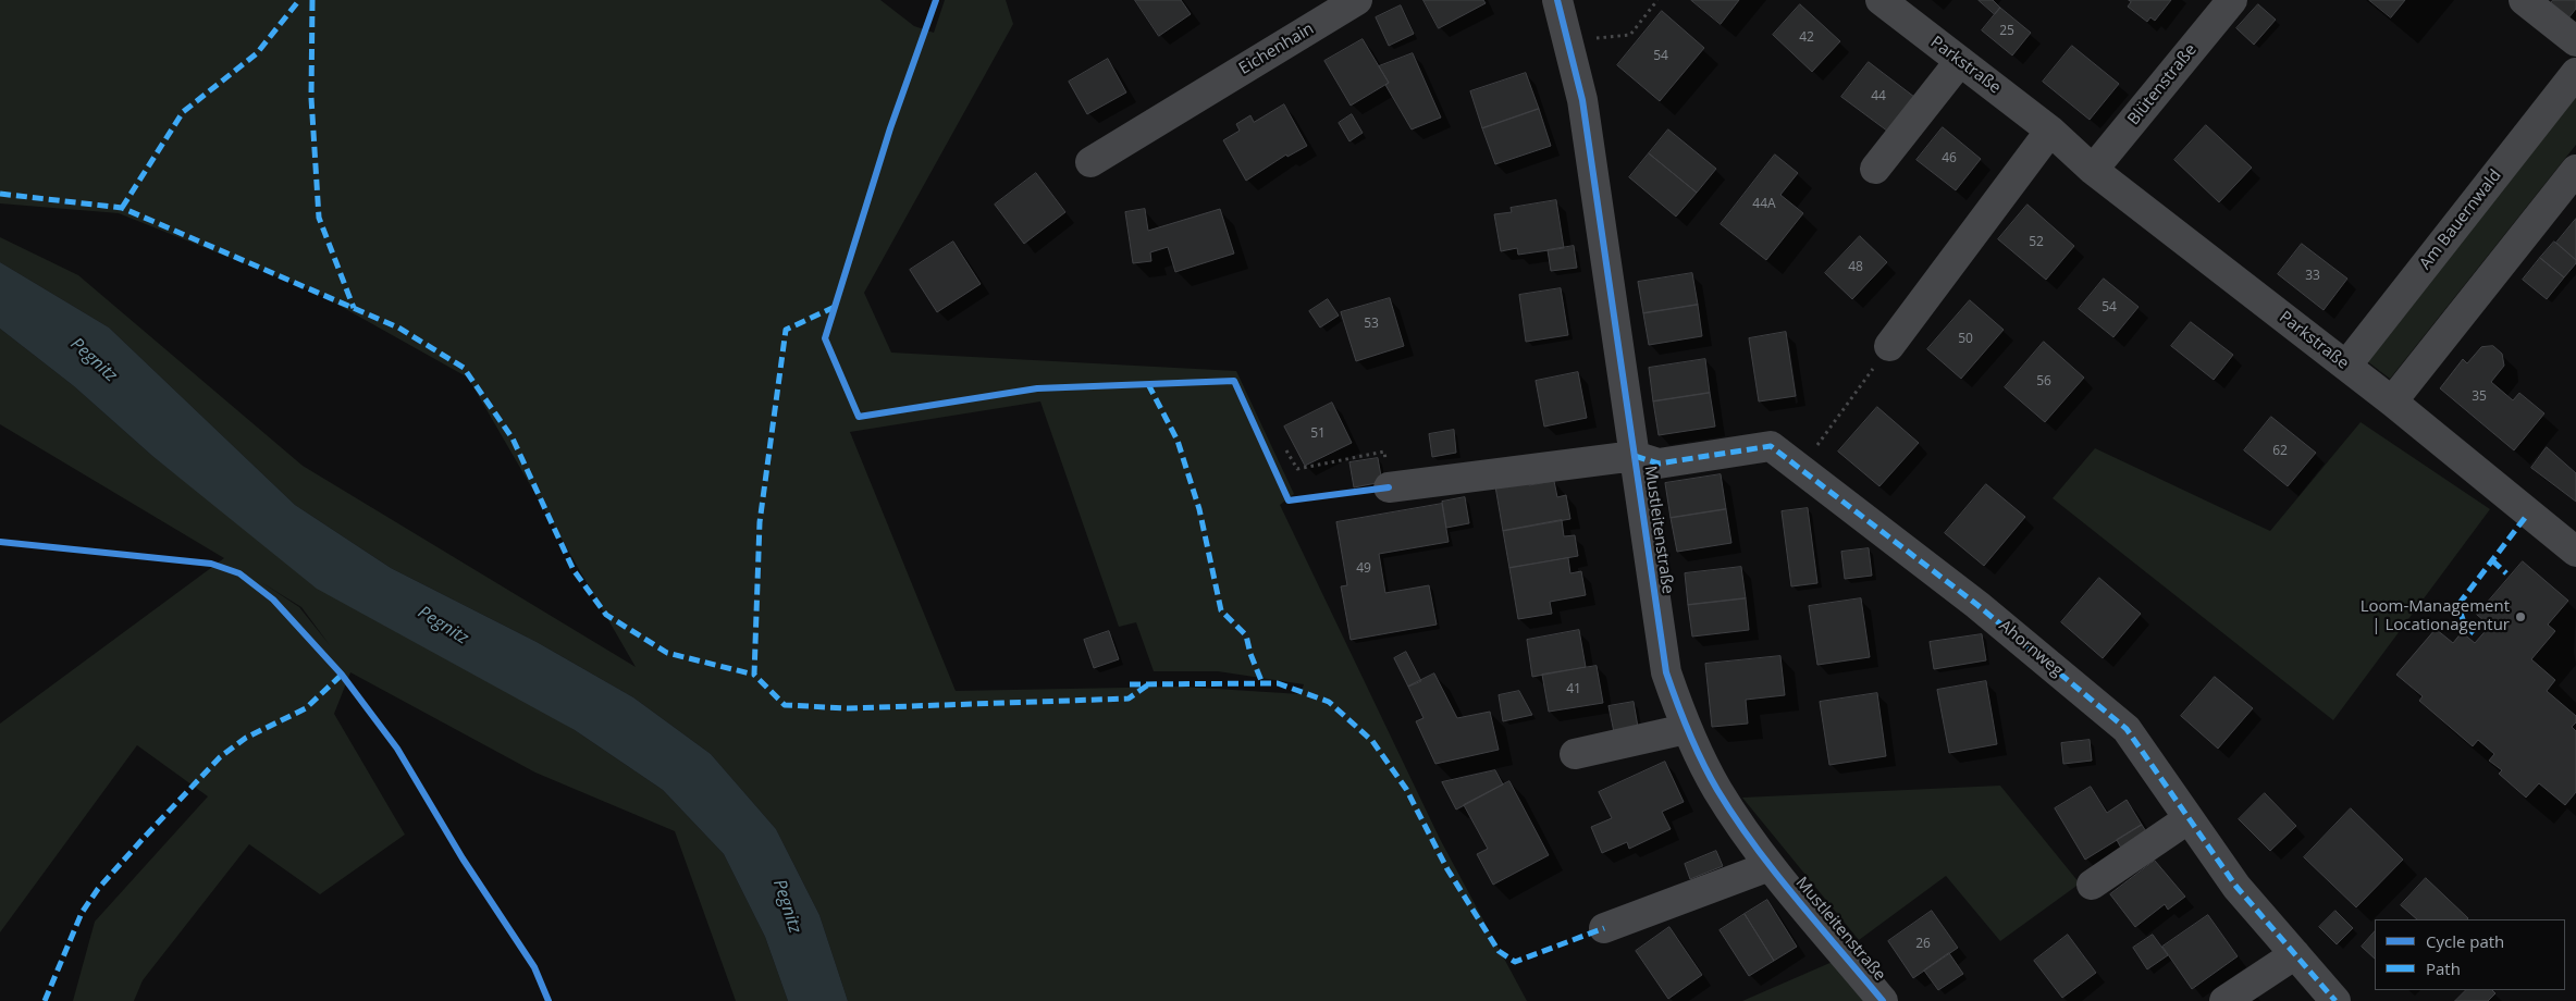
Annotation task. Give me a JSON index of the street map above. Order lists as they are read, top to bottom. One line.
{"streets":{"street":["Eichenhain","Parkstraße","Blütenstraße","Am Bauernwald","Mustleitenstraße","Ahornweg"]},"crossings":[["Parkstraße","Blütenstraße"],["Parkstraße","Am Bauernwald"],["Mustleitenstraße","Ahornweg"]],"water":["Pegnitz"],"places":["Loom-Management | Locationagentur"],"house_numbers":["25","42","54","44","46","44A","52","48","33","54","53","50","56","35","51","62","49","41","26"],"legend":["Cycle path","Path"]}
